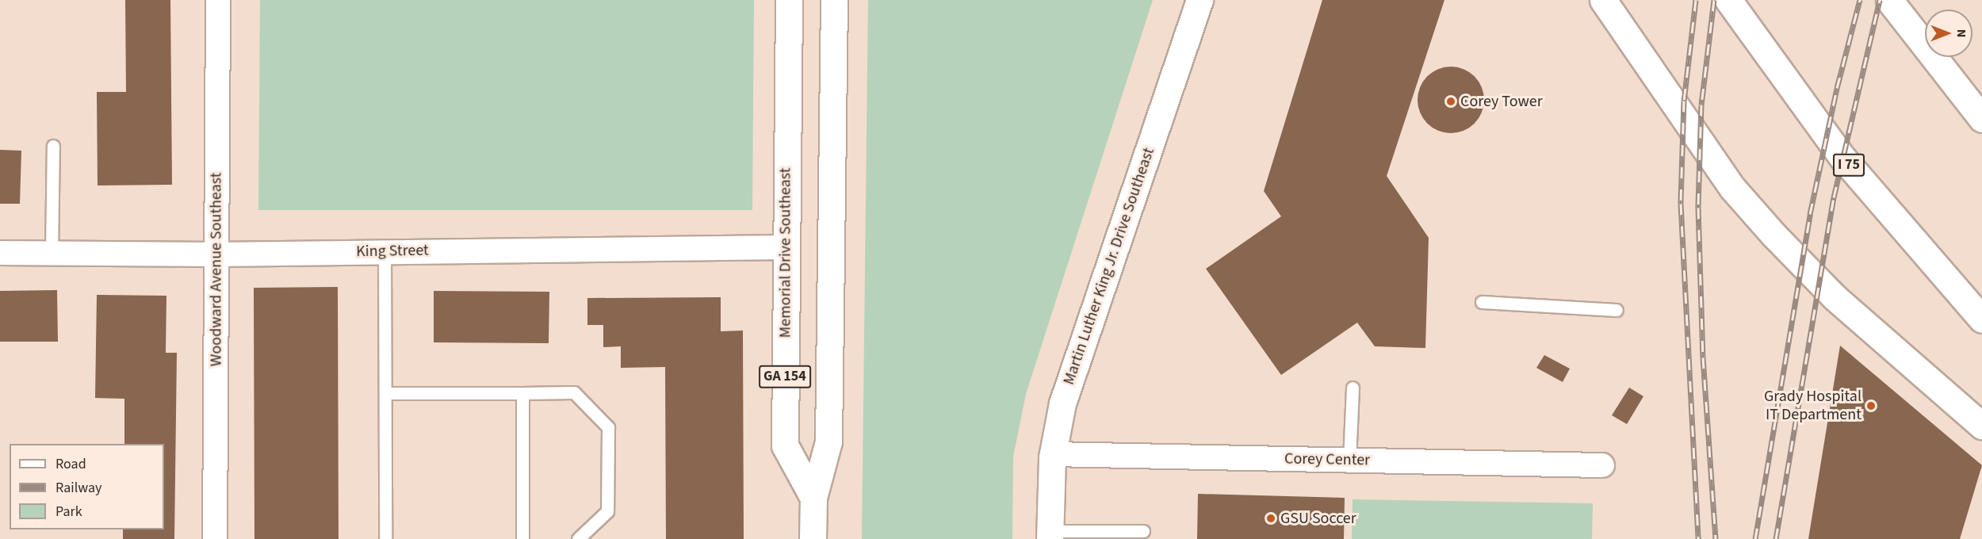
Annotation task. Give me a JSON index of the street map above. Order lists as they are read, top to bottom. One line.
{"streets":{"main road":["I 75","Memorial Drive Southeast","Martin Luther King Jr. Drive Southeast","GA 154"],"street":["King Street","Woodward Avenue Southeast","Corey Center"]},"crossings":[["King Street","Memorial Drive Southeast"],["King Street","Woodward Avenue Southeast"],["Martin Luther King Jr. Drive Southeast","Corey Center"]],"places":["Corey Tower","Grady Hospital IT Department","GSU Soccer"],"legend":["Road","Railway","Park"],"north":"right"}
